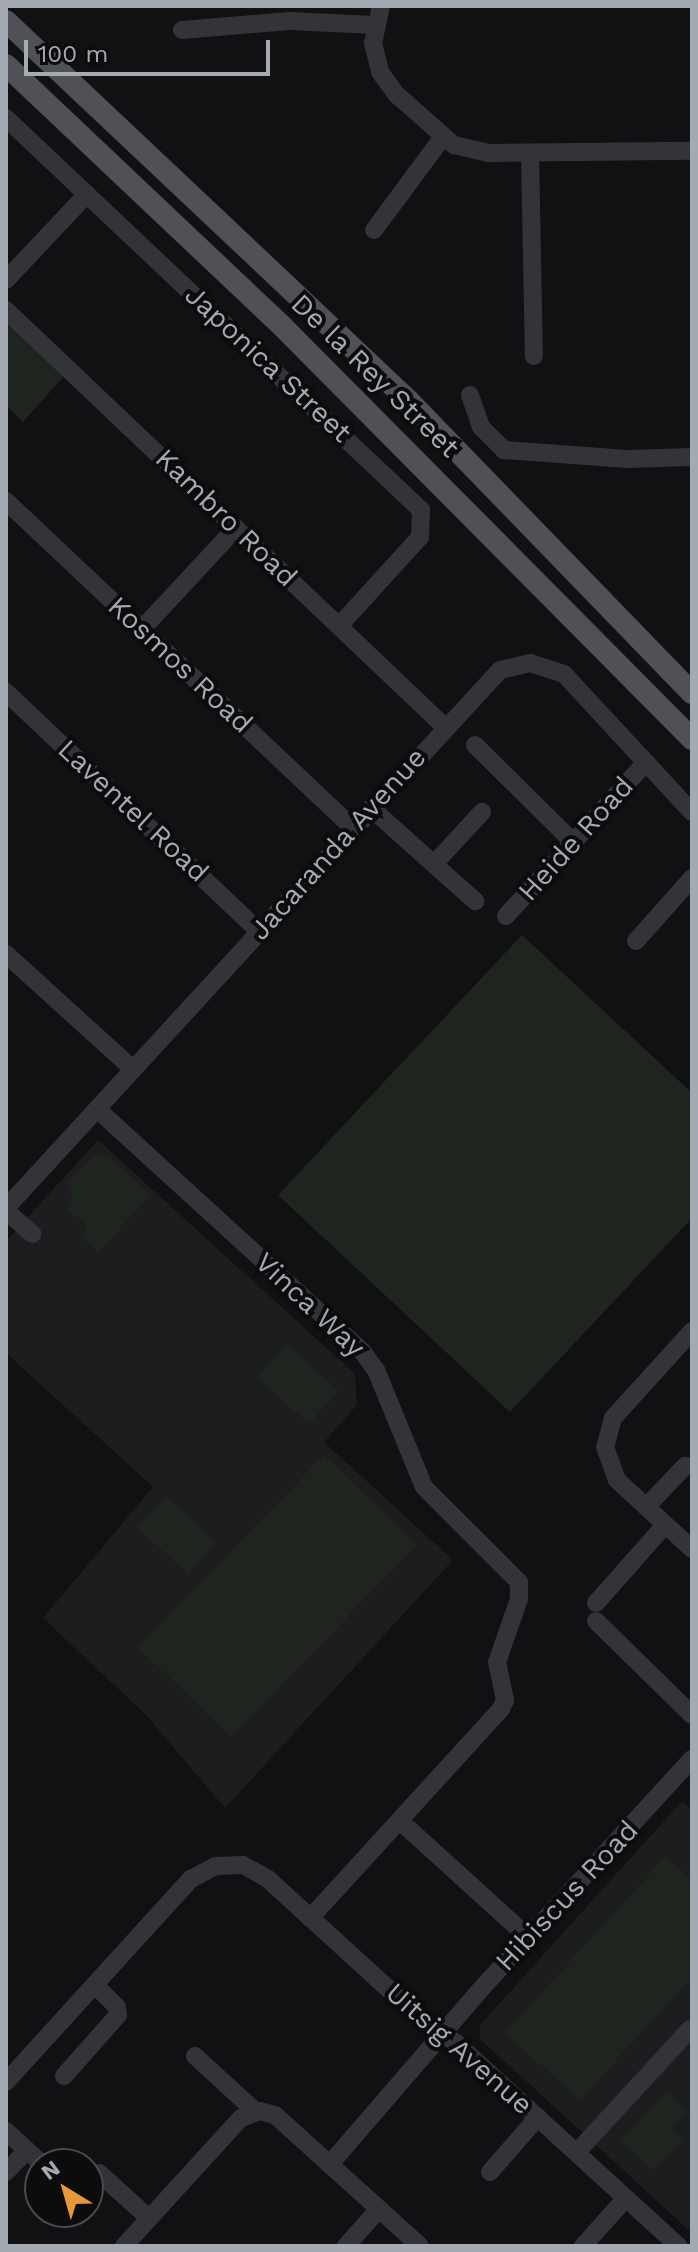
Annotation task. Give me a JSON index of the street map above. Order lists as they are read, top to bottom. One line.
{"streets":{"main road":["De la Rey Street"],"street":["Japonica Street","Kambro Road","Kosmos Road","Laventel Road","Heide Road","Jacaranda Avenue","Vinca Way","Hibiscus Road","Uitsig Avenue"]},"crossings":[["Japonica Street","Kambro Road"],["Kambro Road","Jacaranda Avenue"],["Kosmos Road","Jacaranda Avenue"],["Laventel Road","Jacaranda Avenue"],["Heide Road","Jacaranda Avenue"],["Jacaranda Avenue","Vinca Way"],["Vinca Way","Uitsig Avenue"],["Hibiscus Road","Uitsig Avenue"]],"scale_bar":"100 m","north":"top left"}
